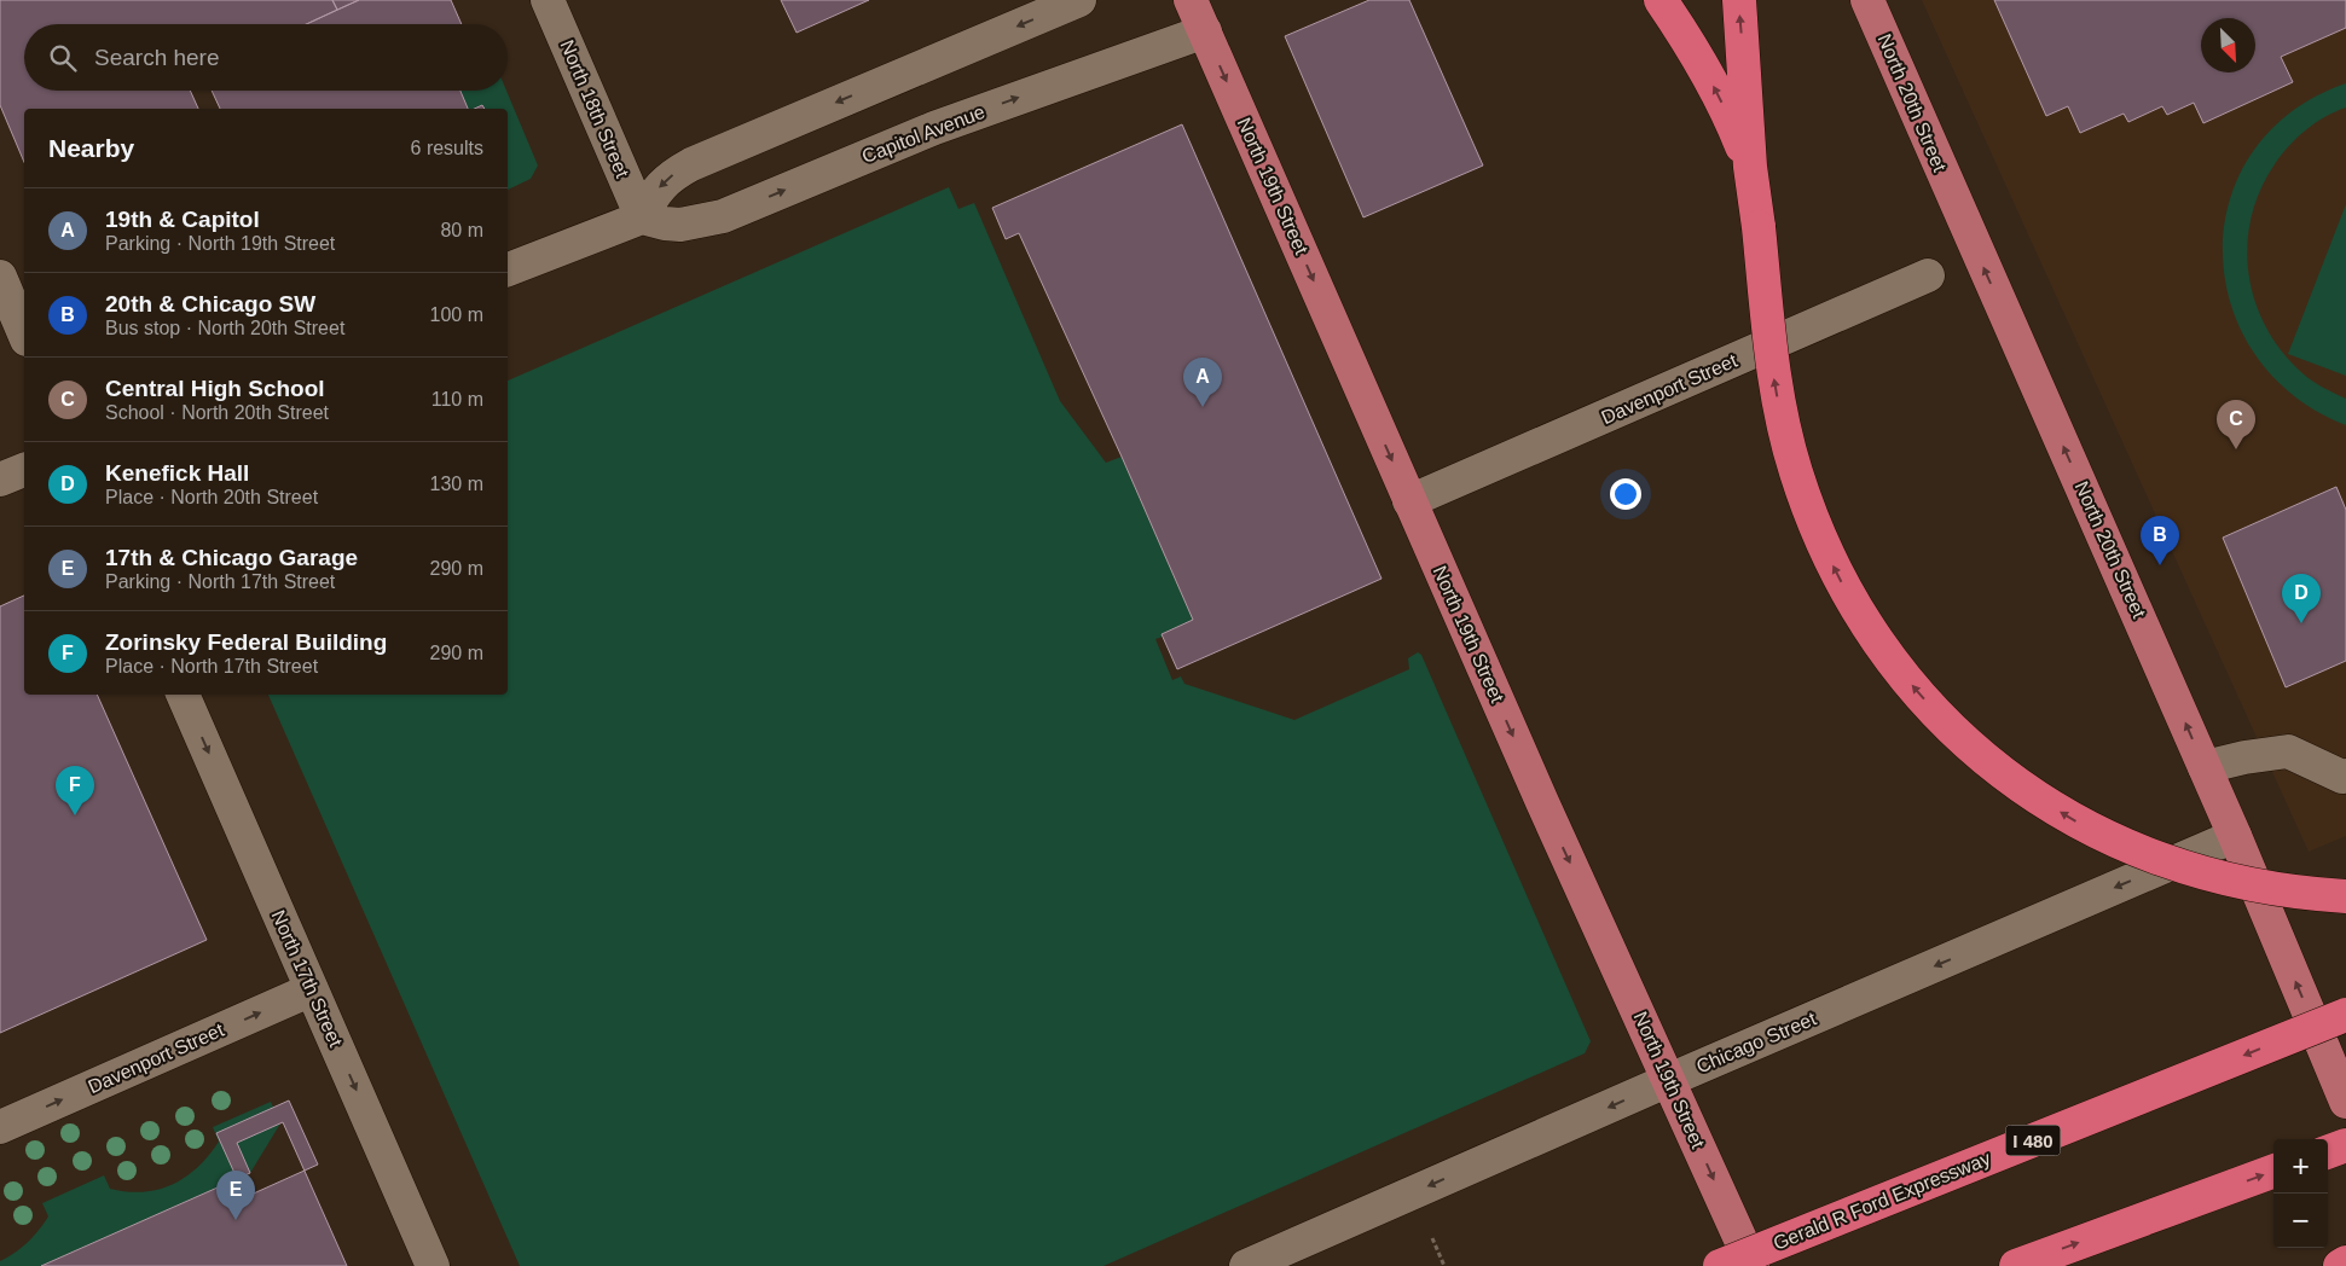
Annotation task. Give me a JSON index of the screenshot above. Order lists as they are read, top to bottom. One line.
{"streets":{"highway":["I 480","Gerald R Ford Expressway"],"main road":["North 20th Street","North 19th Street"],"street":["North 18th Street","Capitol Avenue","Davenport Street","North 17th Street","Chicago Street"]},"crossings":[["North 20th Street","Chicago Street"],["North 18th Street","Capitol Avenue"],["Capitol Avenue","North 19th Street"],["North 19th Street","Davenport Street"],["North 19th Street","Chicago Street"],["Davenport Street","North 17th Street"]],"one_way":["North 20th Street","North 19th Street","Davenport Street","North 17th Street","Chicago Street"],"north":"bottom right","page":{"search":"Search here","heading":["Nearby","6 results"],"list":[{"mark":"A","name":"19th & Capitol","note":"Parking · North 19th Street","value":"80 m"},{"mark":"B","name":"20th & Chicago SW","note":"Bus stop · North 20th Street","value":"100 m"},{"mark":"C","name":"Central High School","note":"School · North 20th Street","value":"110 m"},{"mark":"D","name":"Kenefick Hall","note":"Place · North 20th Street","value":"130 m"},{"mark":"E","name":"17th & Chicago Garage","note":"Parking · North 17th Street","value":"290 m"},{"mark":"F","name":"Zorinsky Federal Building","note":"Place · North 17th Street","value":"290 m"}],"pins":["A","C","B","D","F","E"],"map_buttons":["+","−"]}}
